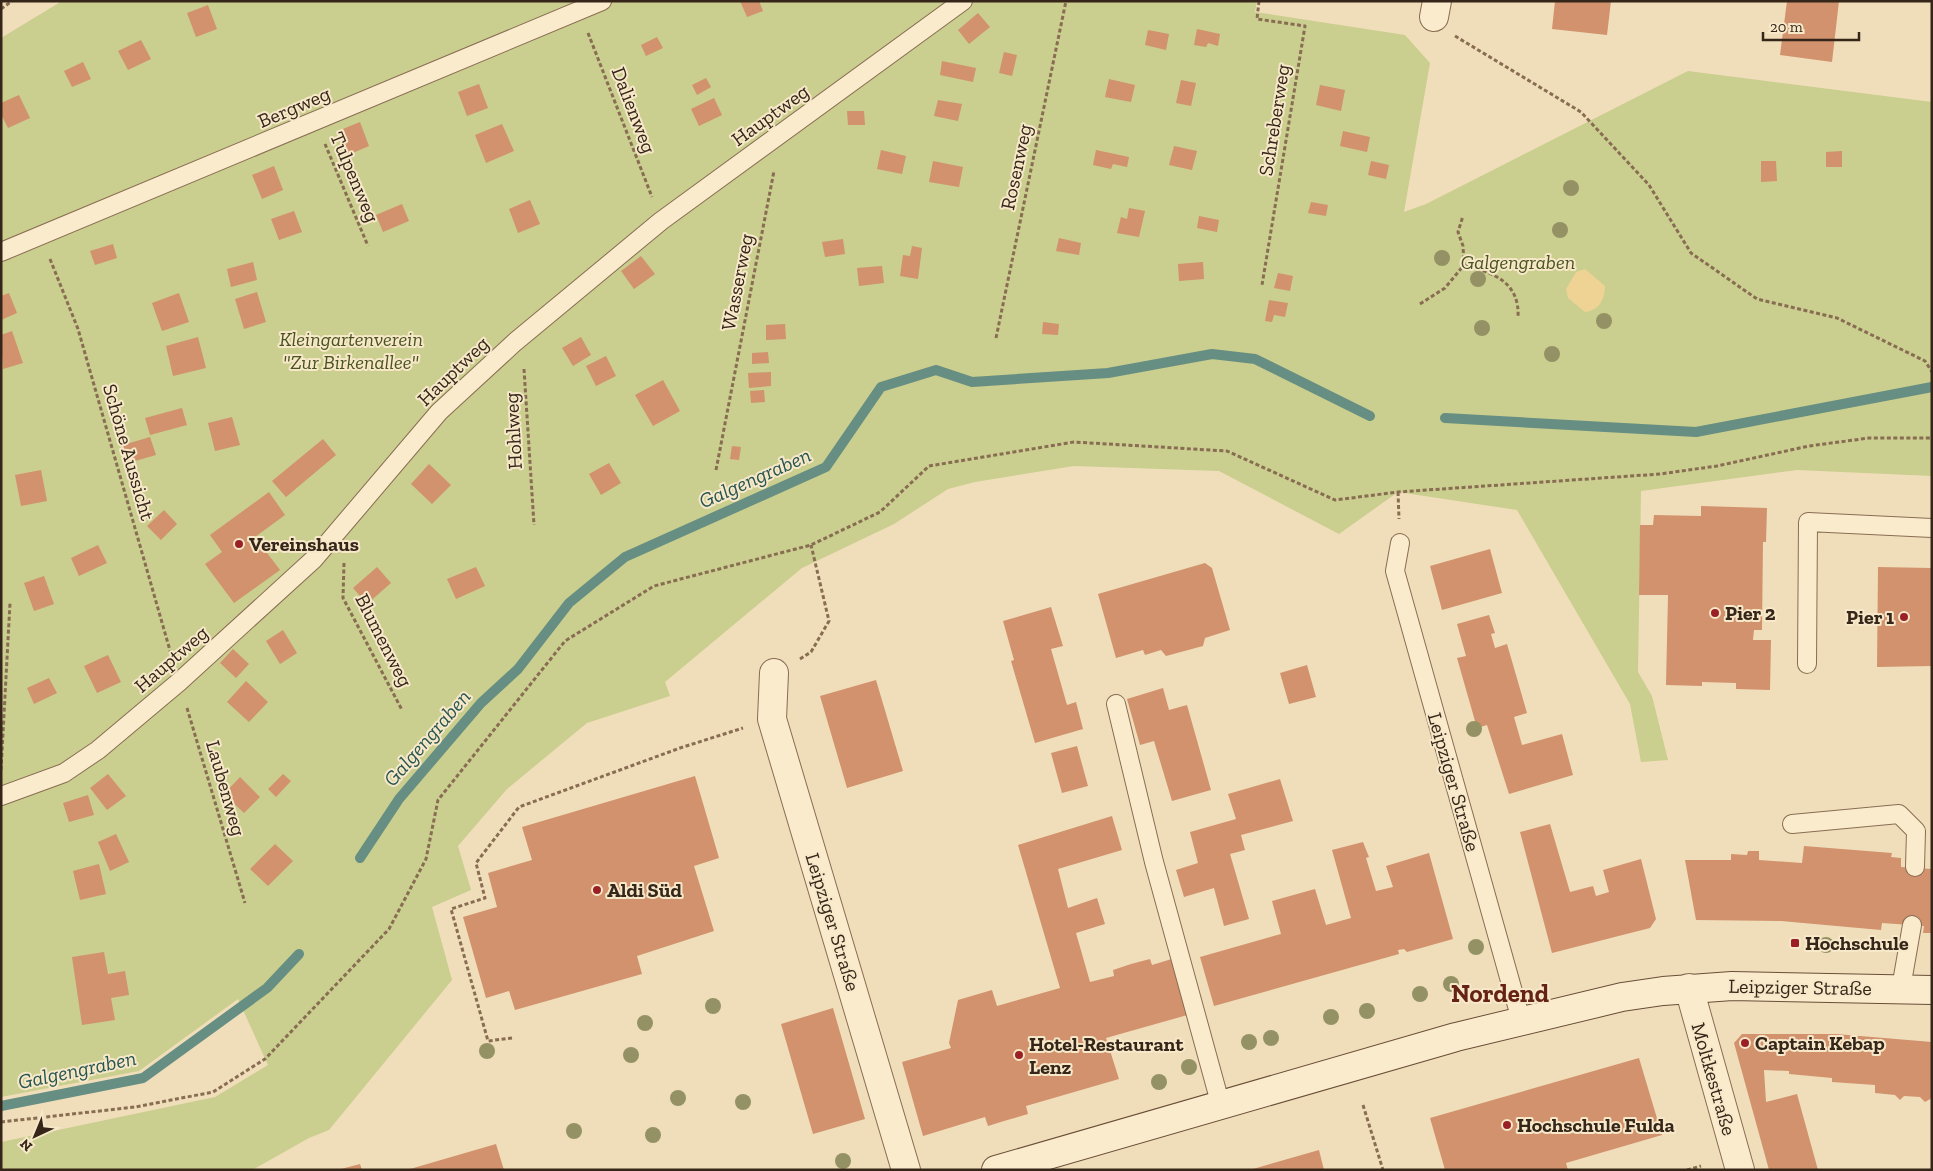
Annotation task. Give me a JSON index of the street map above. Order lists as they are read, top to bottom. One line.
{"streets":{"main road":["Leipziger Straße","Moltkestraße"],"lane":["Bergweg","Hauptweg"],"path":["Dalienweg","Schreberweg","Rosenweg","Tulpenweg","Wasserweg","Hohlweg","Schöne Aussicht","Blumenweg","Laubenweg"]},"crossings":[["Bergweg","Dalienweg"],["Bergweg","Tulpenweg"],["Bergweg","Schöne Aussicht"],["Dalienweg","Hauptweg"],["Hauptweg","Hohlweg"],["Hauptweg","Schöne Aussicht"],["Hauptweg","Blumenweg"],["Hauptweg","Laubenweg"],["Schöne Aussicht","Laubenweg"],["Leipziger Straße","Moltkestraße"]],"districts":["Nordend"],"water":["Galgengraben"],"parks":["Galgengraben","Kleingartenverein \"Zur Birkenallee\""],"places":{"other":["Vereinshaus","Pier 2","Pier 1","Aldi Süd","Captain Kebap","Hotel-Restaurant Lenz","Hochschule Fulda"],"transit":["Hochschule"]},"scale_bar":"20 m","north":"bottom left"}
